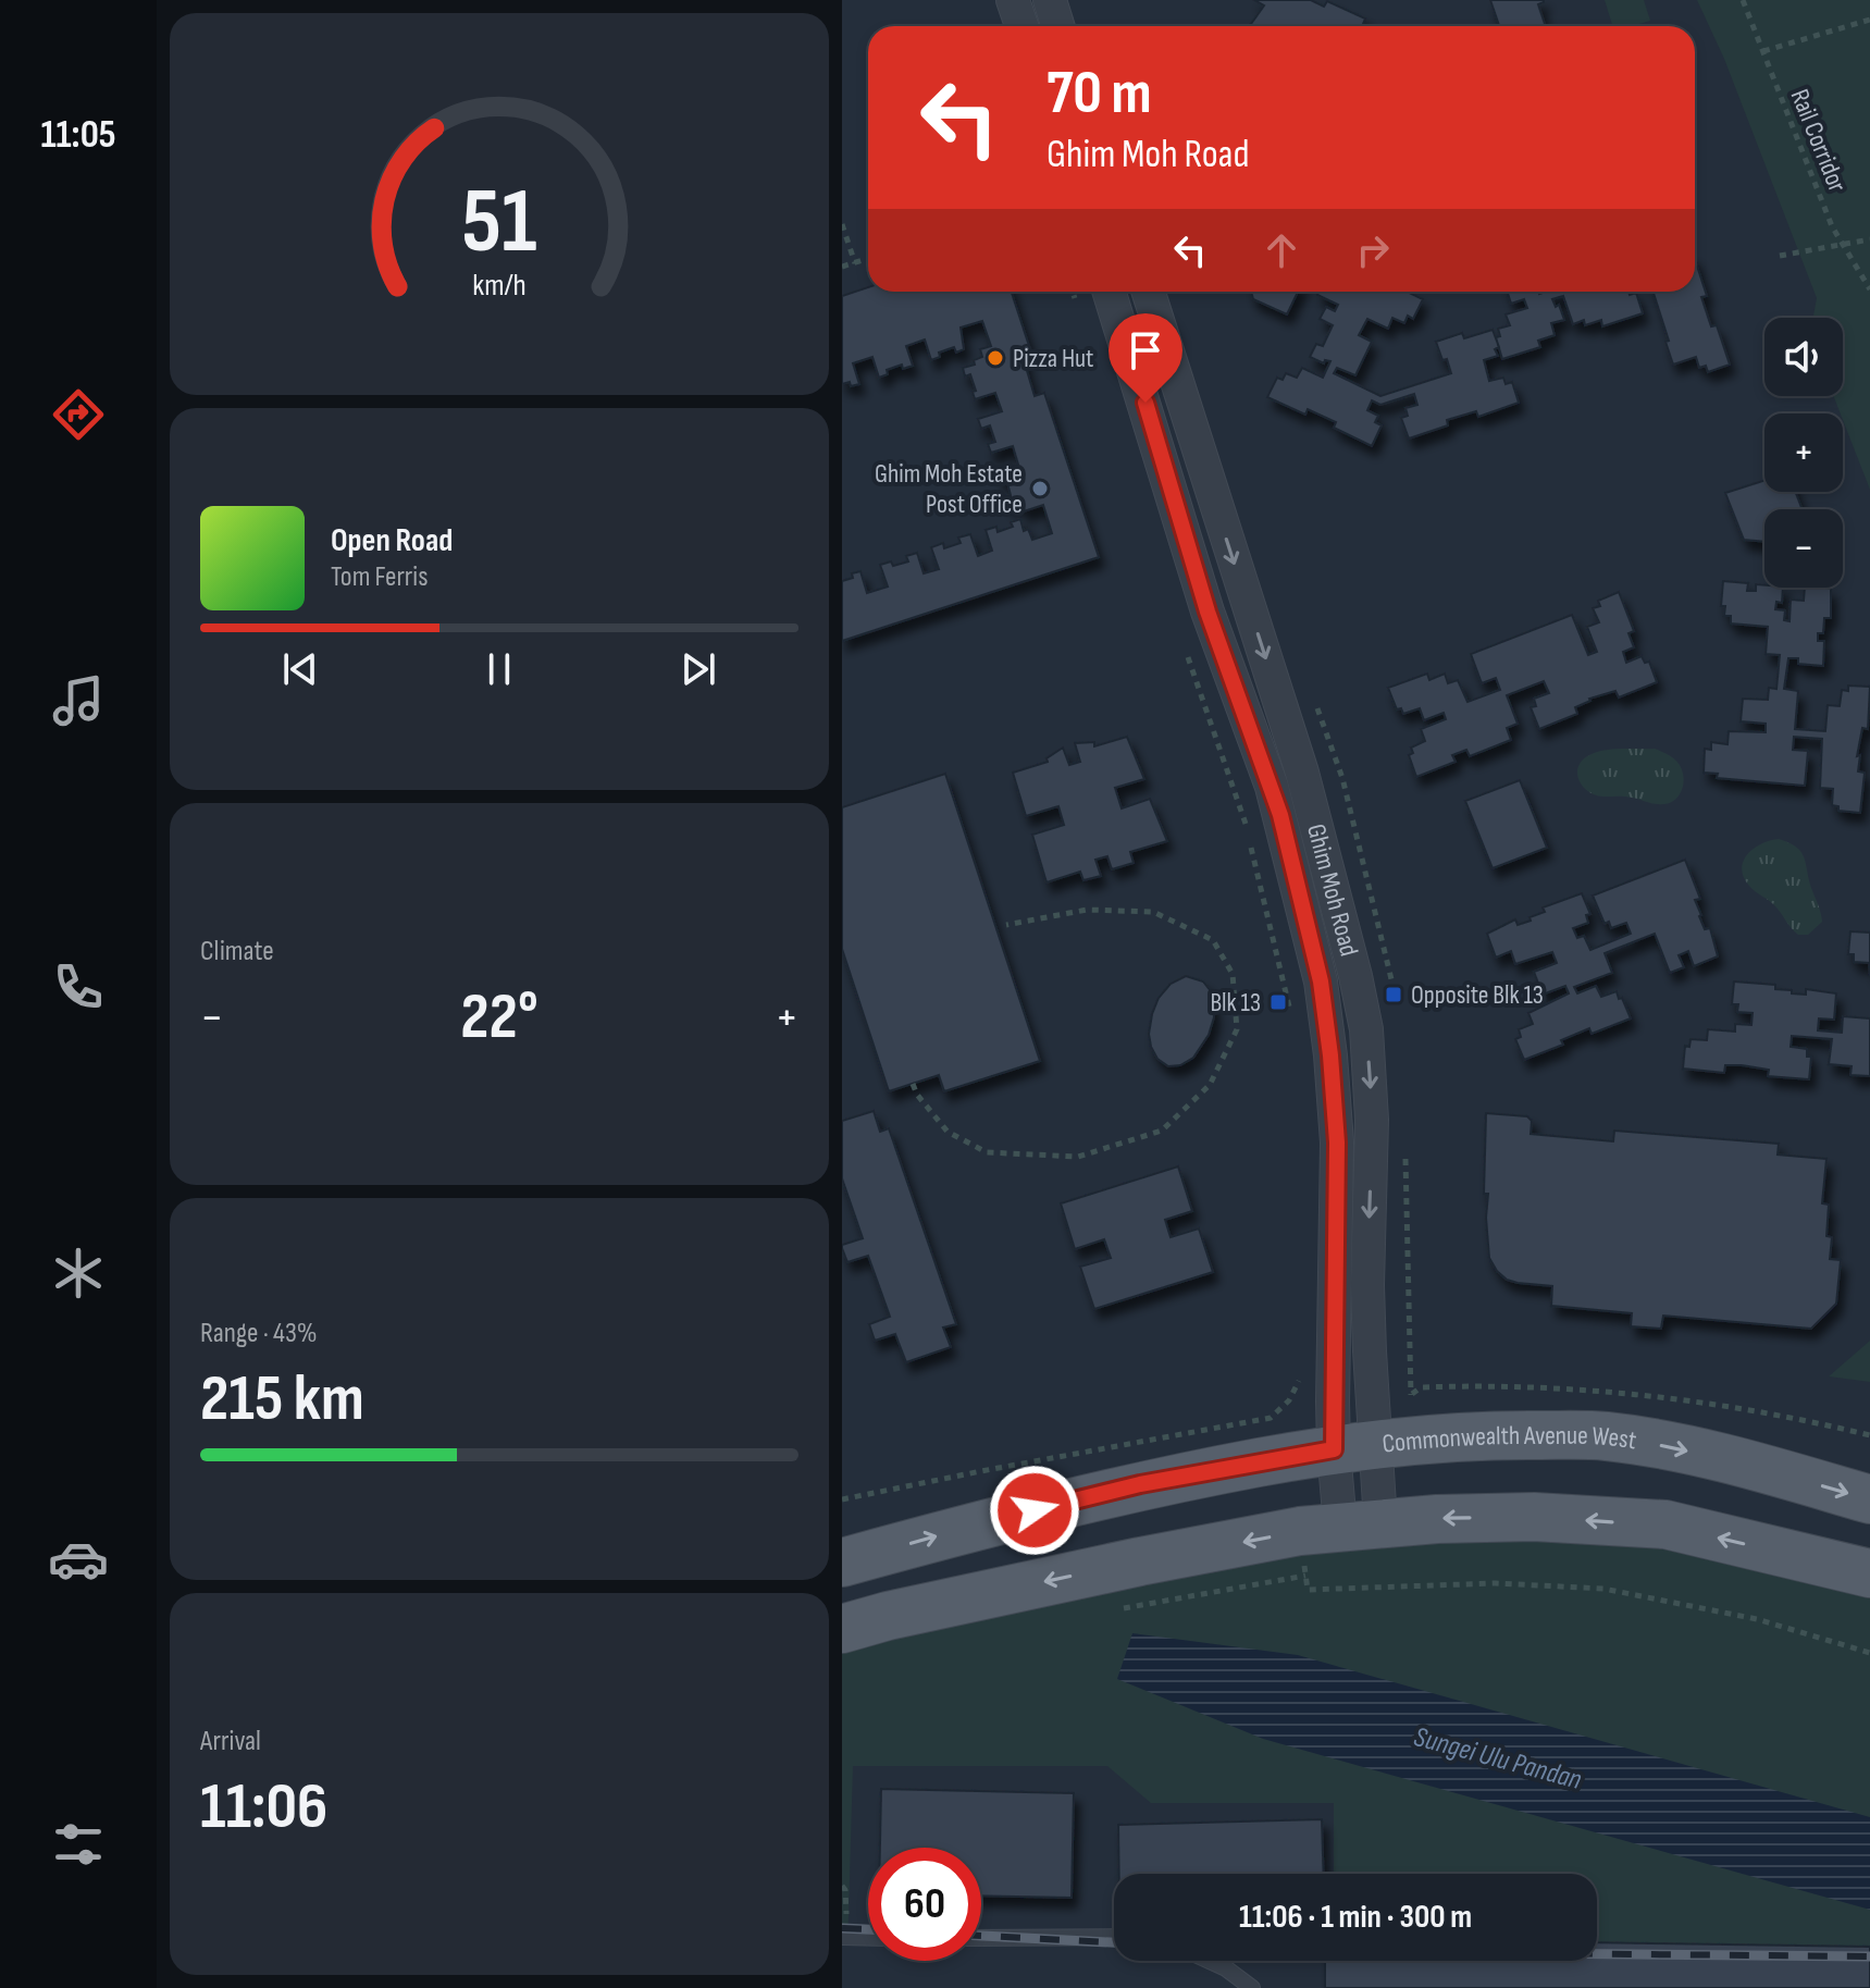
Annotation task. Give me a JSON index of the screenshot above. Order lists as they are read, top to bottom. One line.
{"streets":{"main road":["Commonwealth Avenue West"],"street":["Ghim Moh Road"],"path":["Rail Corridor"]},"crossings":[["Ghim Moh Road","Commonwealth Avenue West"]],"water":["Sungei Ulu Pandan"],"places":{"other":["Pizza Hut","Ghim Moh Estate Post Office"],"transit":["Opposite Blk 13","Blk 13"]},"page":{"tabs":"11:05","turn":["70 m","Ghim Moh Road"],"map_buttons":["+","−"],"song":["Open Road","Tom Ferris"],"tile":["Climate",["Range · 43%","215 km"],["Arrival","11:06"]],"heat":["−","22°","+"],"limit":"60","trip":"11:06 · 1 min · 300 m","gauge":["51","km/h"]}}
